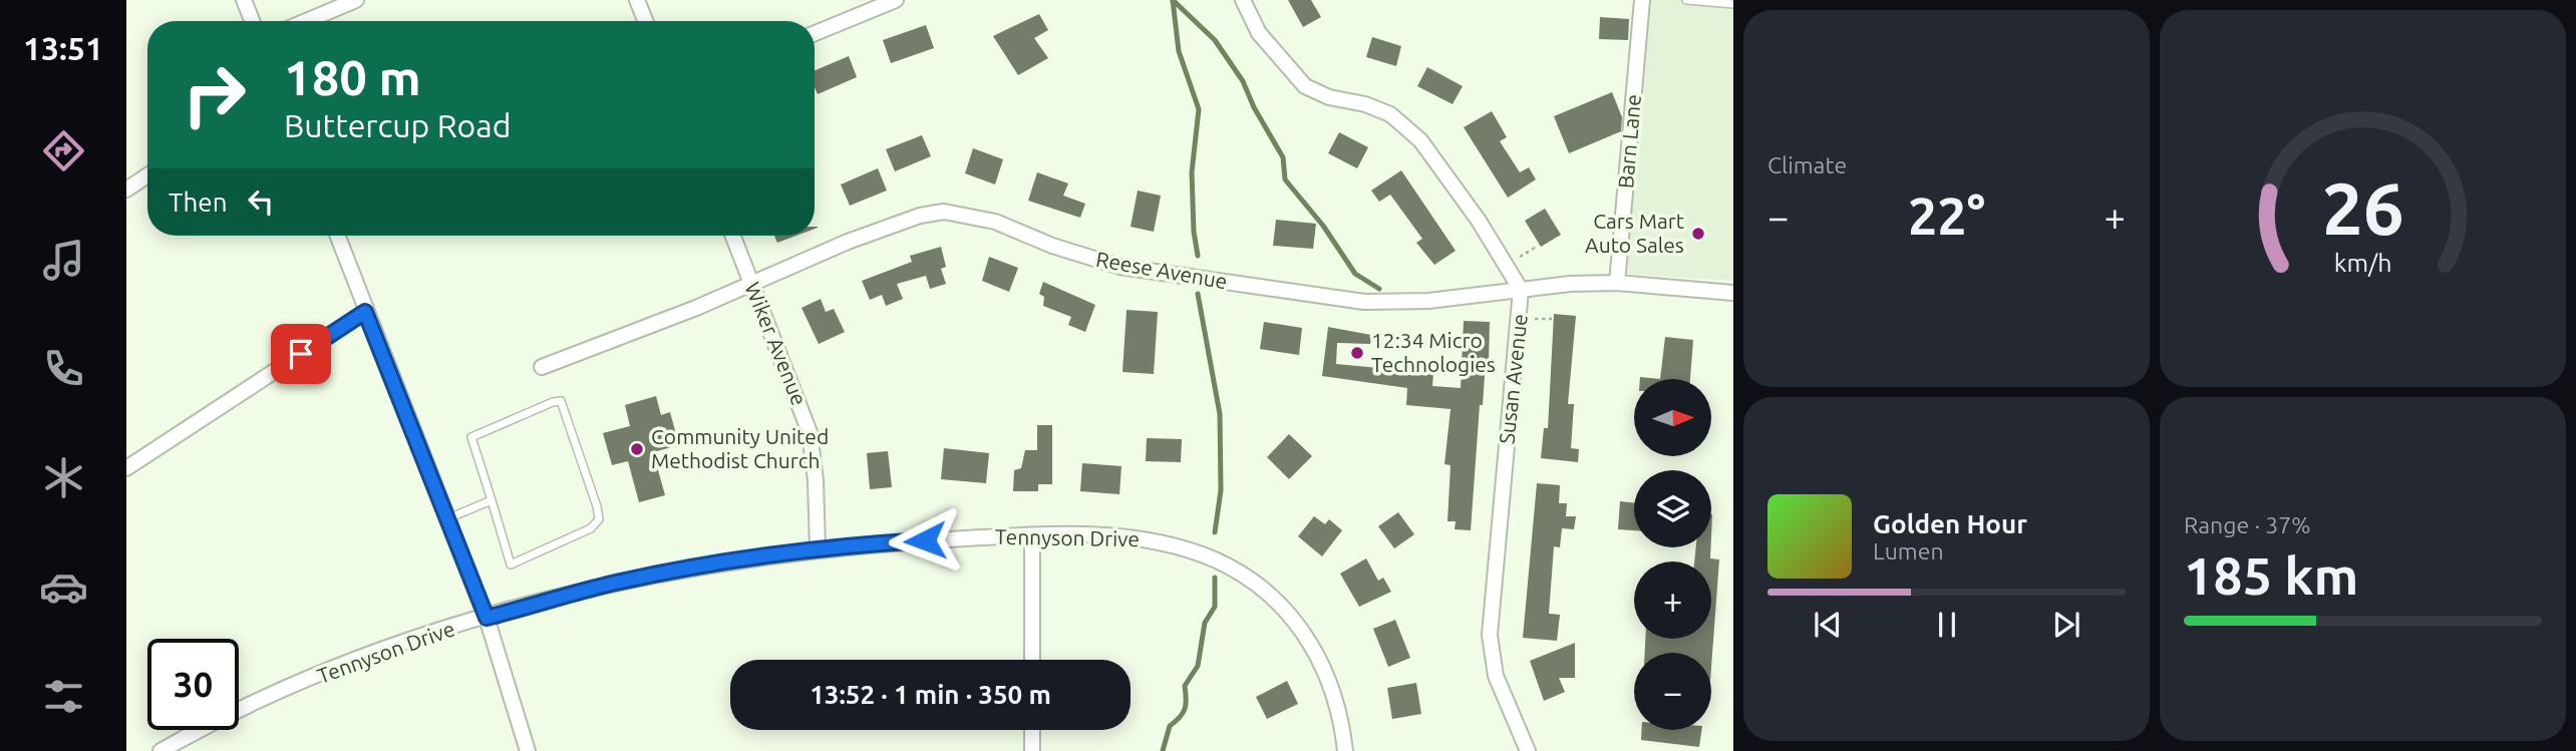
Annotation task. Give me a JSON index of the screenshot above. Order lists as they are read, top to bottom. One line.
{"streets":{"street":["Barn Lane","Reese Avenue","Wiker Avenue","Susan Avenue","Tennyson Drive"]},"crossings":[["Barn Lane","Reese Avenue"],["Reese Avenue","Wiker Avenue"],["Reese Avenue","Susan Avenue"],["Wiker Avenue","Tennyson Drive"]],"places":["Cars Mart Auto Sales","12:34 Micro Technologies","Community United Methodist Church"],"north":"right","page":{"tabs":"13:51","tile":["Climate",["Range · 37%","185 km"]],"turn":["180 m","Buttercup Road"],"then":"Then","heat":["−","22°","+"],"map_buttons":["+","−"],"song":["Golden Hour","Lumen"],"limit":"30","trip":"13:52 · 1 min · 350 m","gauge":["26","km/h"]}}
